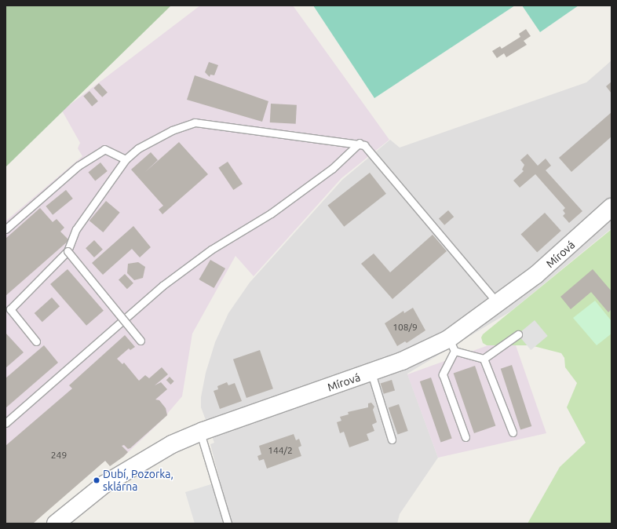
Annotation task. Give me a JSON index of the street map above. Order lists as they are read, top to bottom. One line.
{"streets":{"street":["Mírová"]},"places":["Dubí, Pozorka, sklárna"],"house_numbers":["108/9","144/2","249"]}
